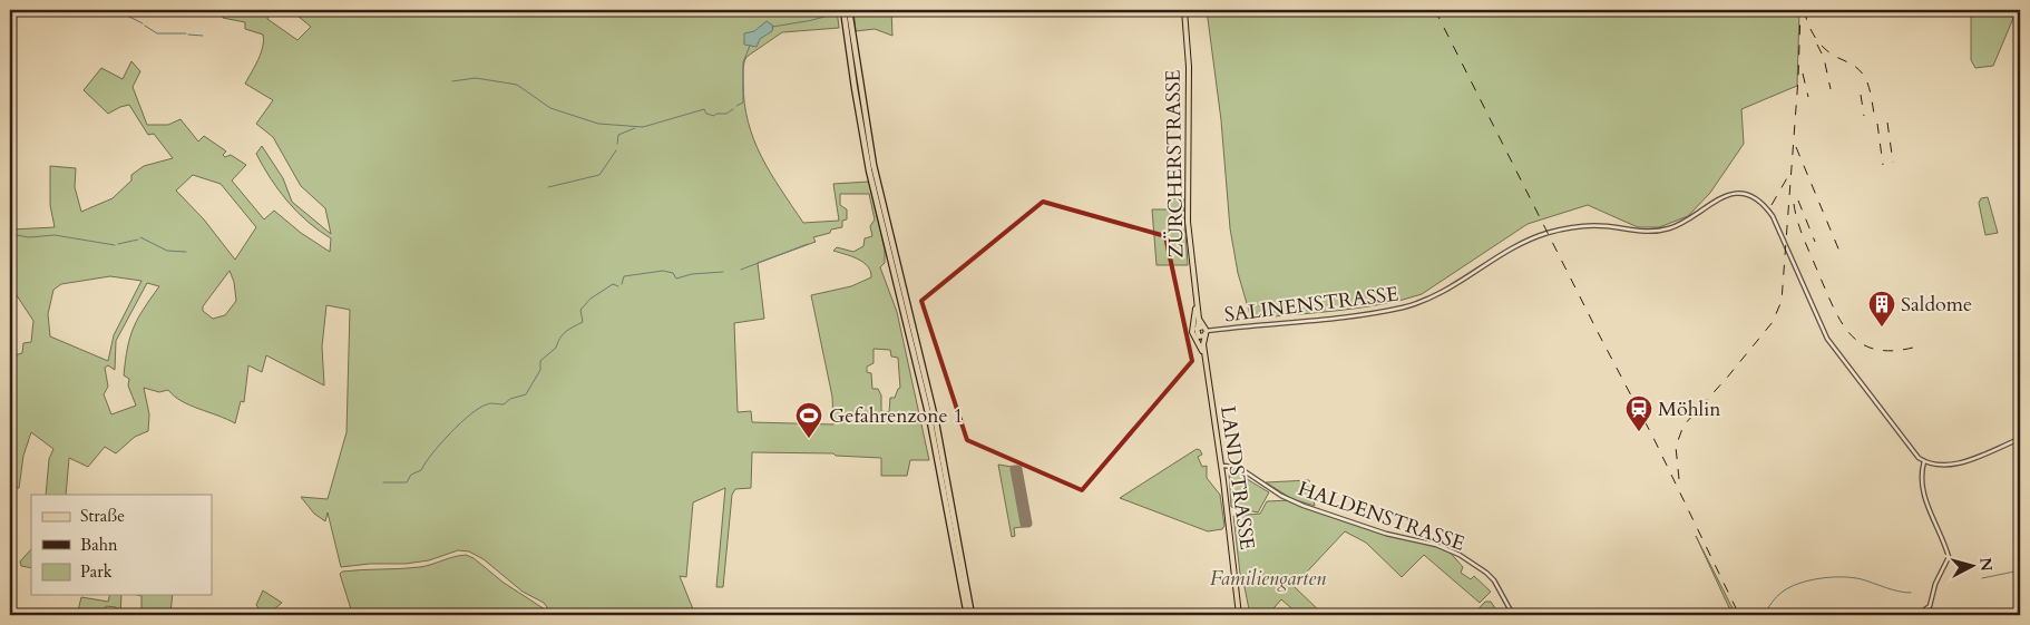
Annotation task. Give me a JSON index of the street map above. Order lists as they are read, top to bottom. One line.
{"streets":{"main road":["ZÜRCHERSTRASSE","LANDSTRASSE"],"street":["SALINENSTRASSE","HALDENSTRASSE"]},"crossings":[["ZÜRCHERSTRASSE","SALINENSTRASSE"],["ZÜRCHERSTRASSE","LANDSTRASSE"],["SALINENSTRASSE","LANDSTRASSE"],["LANDSTRASSE","HALDENSTRASSE"]],"parks":["Familiengarten"],"places":{"building":["Saldome"],"station":["Möhlin"],"sports":["Gefahrenzone 1"]},"legend":["Straße","Bahn","Park"],"north":"right"}
